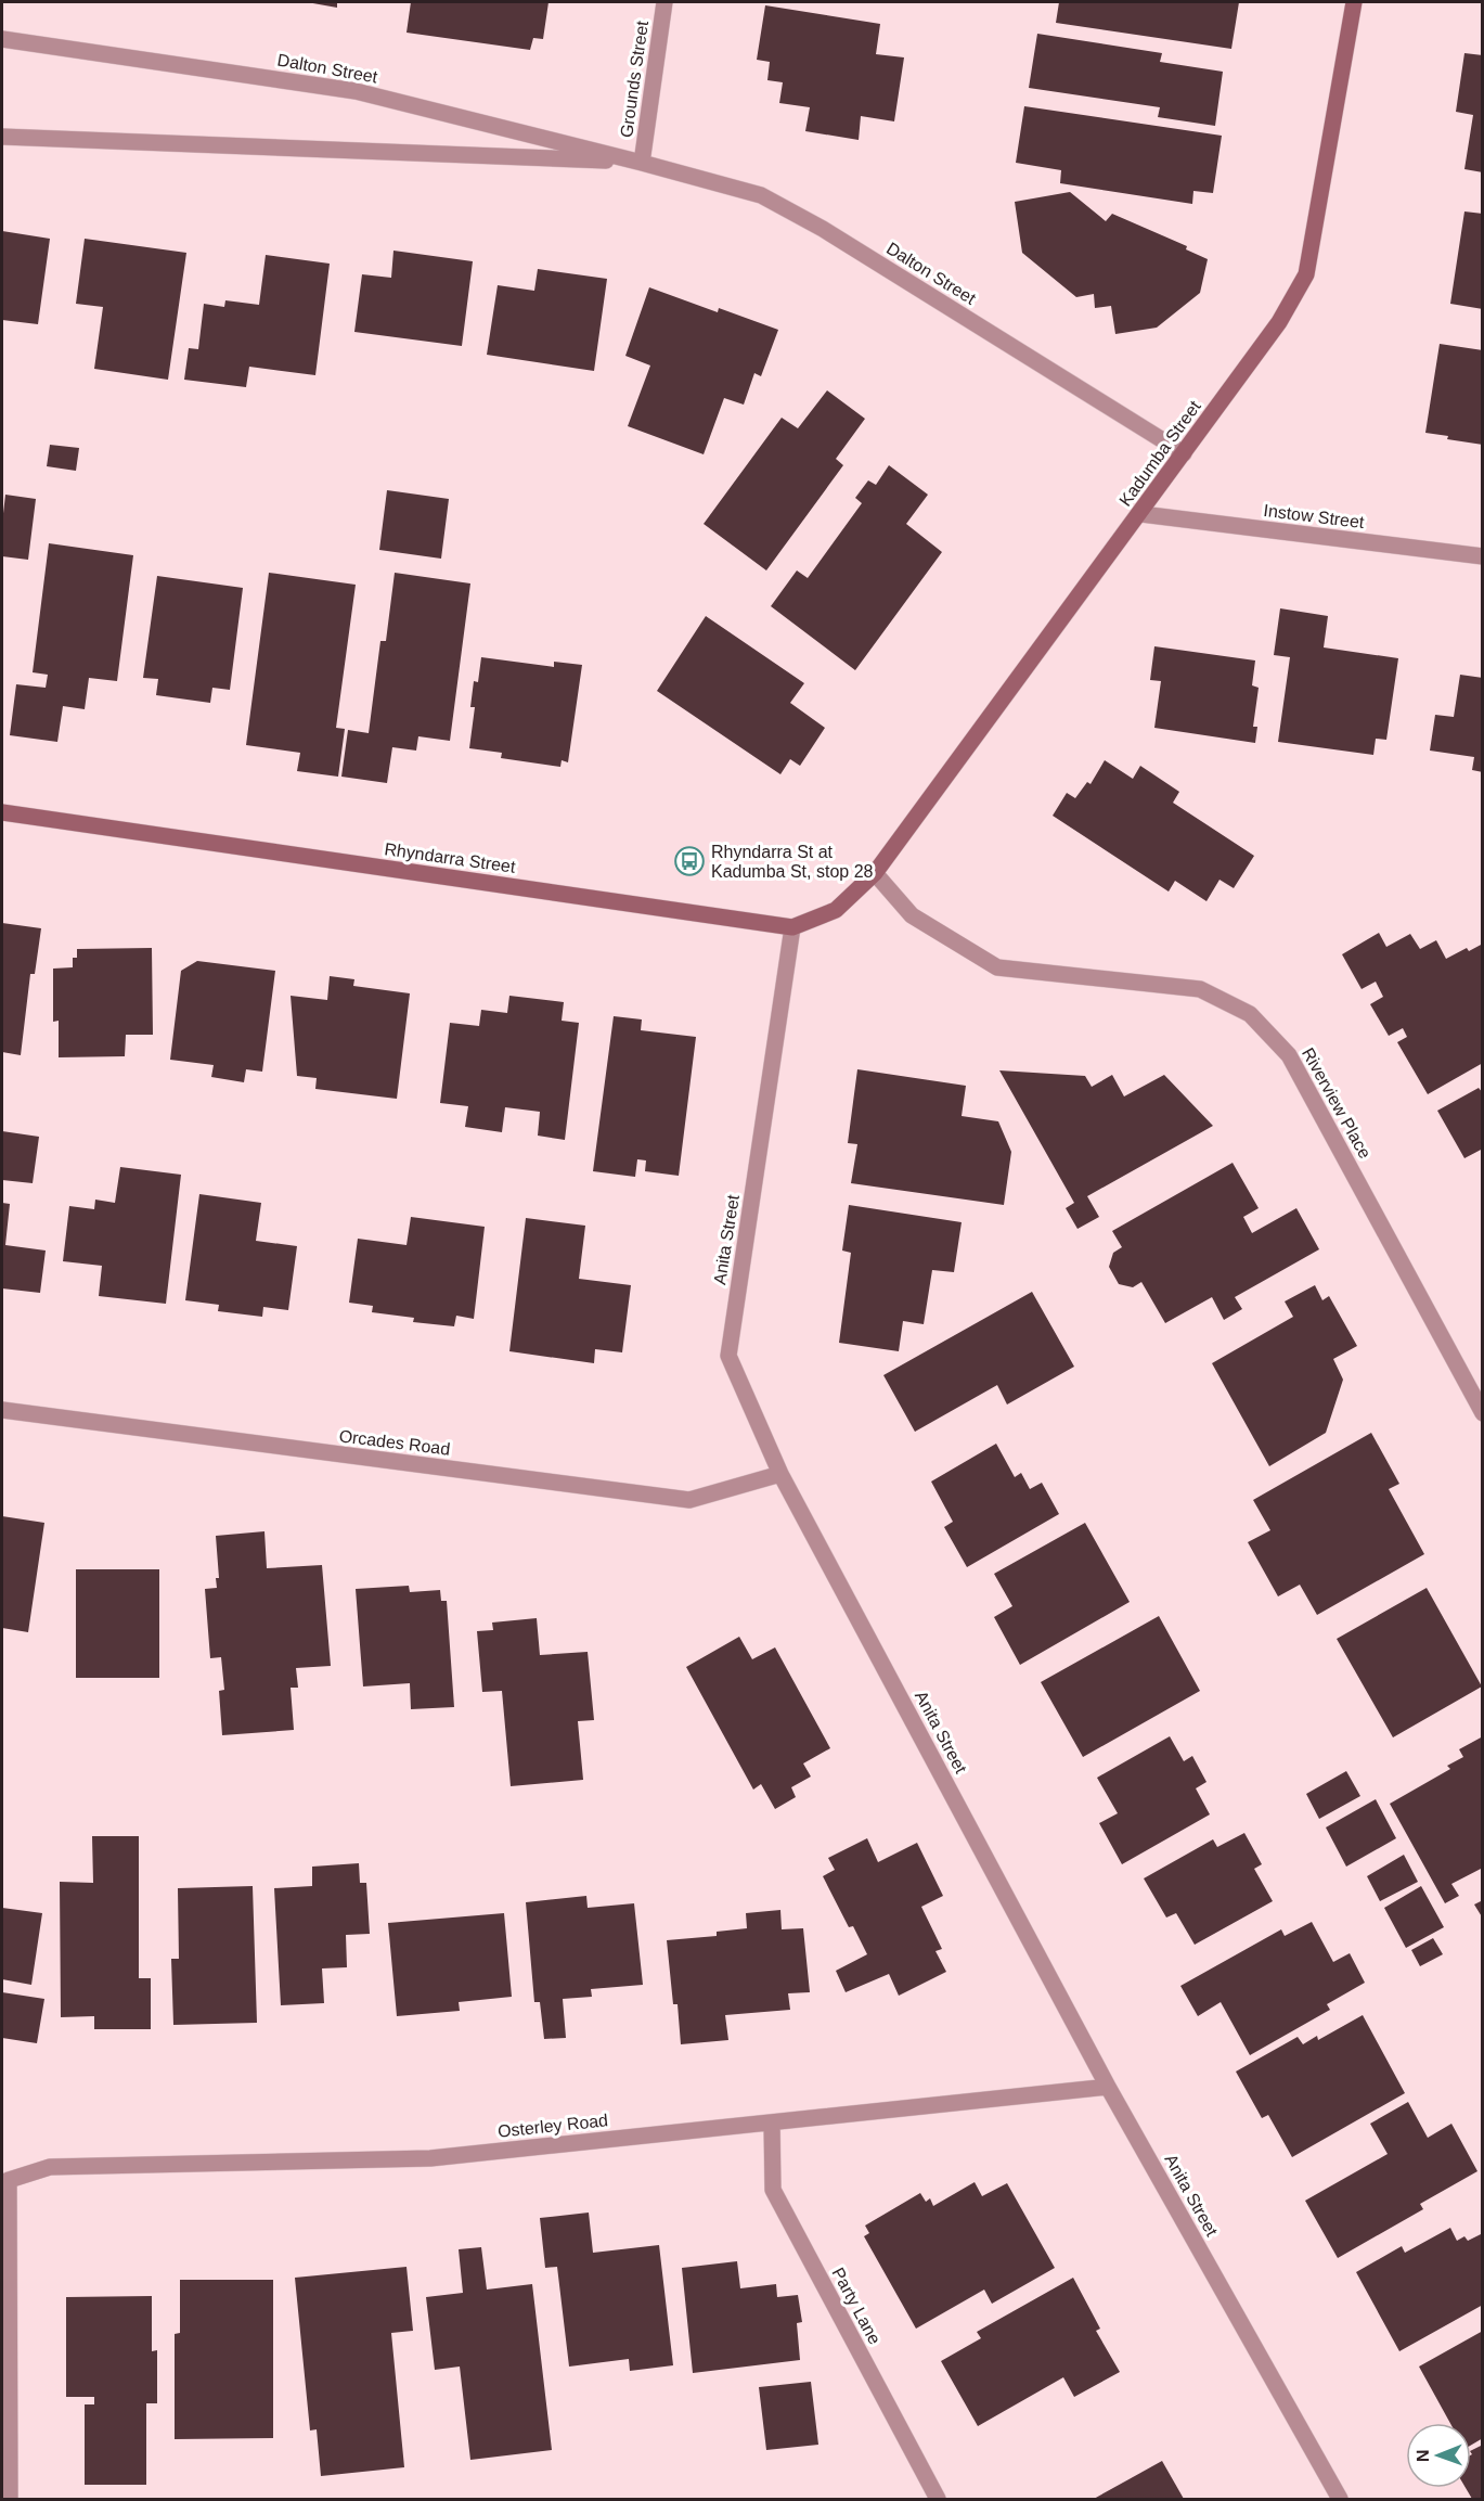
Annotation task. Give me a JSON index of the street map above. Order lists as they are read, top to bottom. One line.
{"streets":{"street":["Dalton Street","Grounds Street","Kadumba Street","Instow Street","Rhyndarra Street","Riverview Place","Anita Street","Orcades Road","Osterley Road","Party Lane"]},"crossings":[["Dalton Street","Grounds Street"],["Dalton Street","Kadumba Street"],["Kadumba Street","Instow Street"],["Kadumba Street","Riverview Place"],["Rhyndarra Street","Anita Street"],["Anita Street","Orcades Road"],["Anita Street","Osterley Road"],["Osterley Road","Party Lane"]],"places":{"bus stop":["Rhyndarra St at Kadumba St, stop 28"]},"north":"left"}
